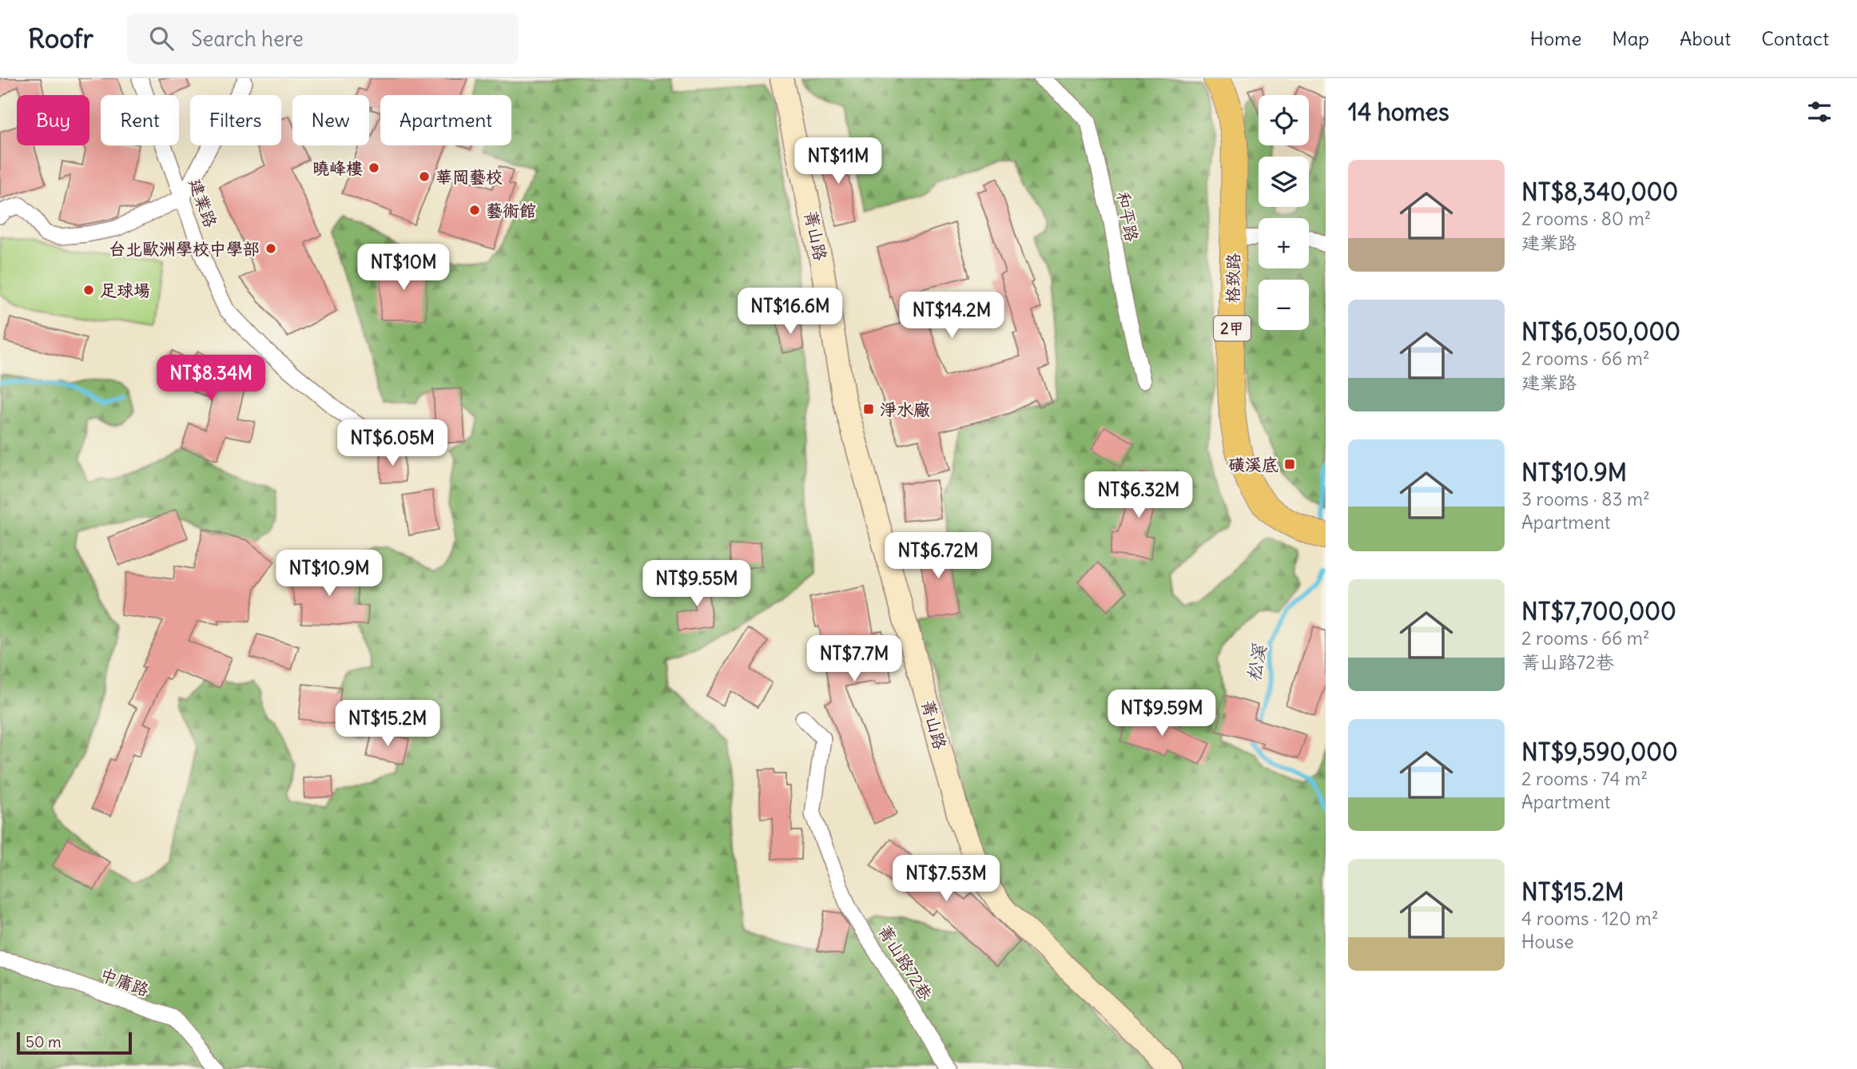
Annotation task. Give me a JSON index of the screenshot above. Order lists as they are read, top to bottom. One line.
{"streets":{"main road":["格致路","2甲"],"street":["建業路","和平路","菁山路","菁山路72巷","中庸路"]},"water":["松溪"],"places":{"other":["曉峰樓","華岡藝校","藝術館","台北歐洲學校中學部","足球場"],"transit":["淨水廠","磺溪底"]},"scale_bar":"50 m","page":{"header":"Roofr","search":"Search here","nav":["Home","Map","About","Contact"],"heading":"14 homes","map_buttons":["+","−"],"chip":["Buy","Rent","Filters","New","Apartment"],"price":["NT$11M","NT$10M","NT$16.6M","NT$14.2M","NT$8.34M","NT$6.05M","NT$6.32M","NT$6.72M","NT$10.9M","NT$9.55M","NT$7.7M","NT$9.59M","NT$15.2M","NT$7.53M"],"list":[{"name":"NT$8,340,000","note":"2 rooms · 80 m² · 建業路"},{"name":"NT$6,050,000","note":"2 rooms · 66 m² · 建業路"},{"name":"NT$10.9M","note":"3 rooms · 83 m² · Apartment"},{"name":"NT$7,700,000","note":"2 rooms · 66 m² · 菁山路72巷"},{"name":"NT$9,590,000","note":"2 rooms · 74 m² · Apartment"},{"name":"NT$15.2M","note":"4 rooms · 120 m² · House"}],"scale":"50 m"}}
